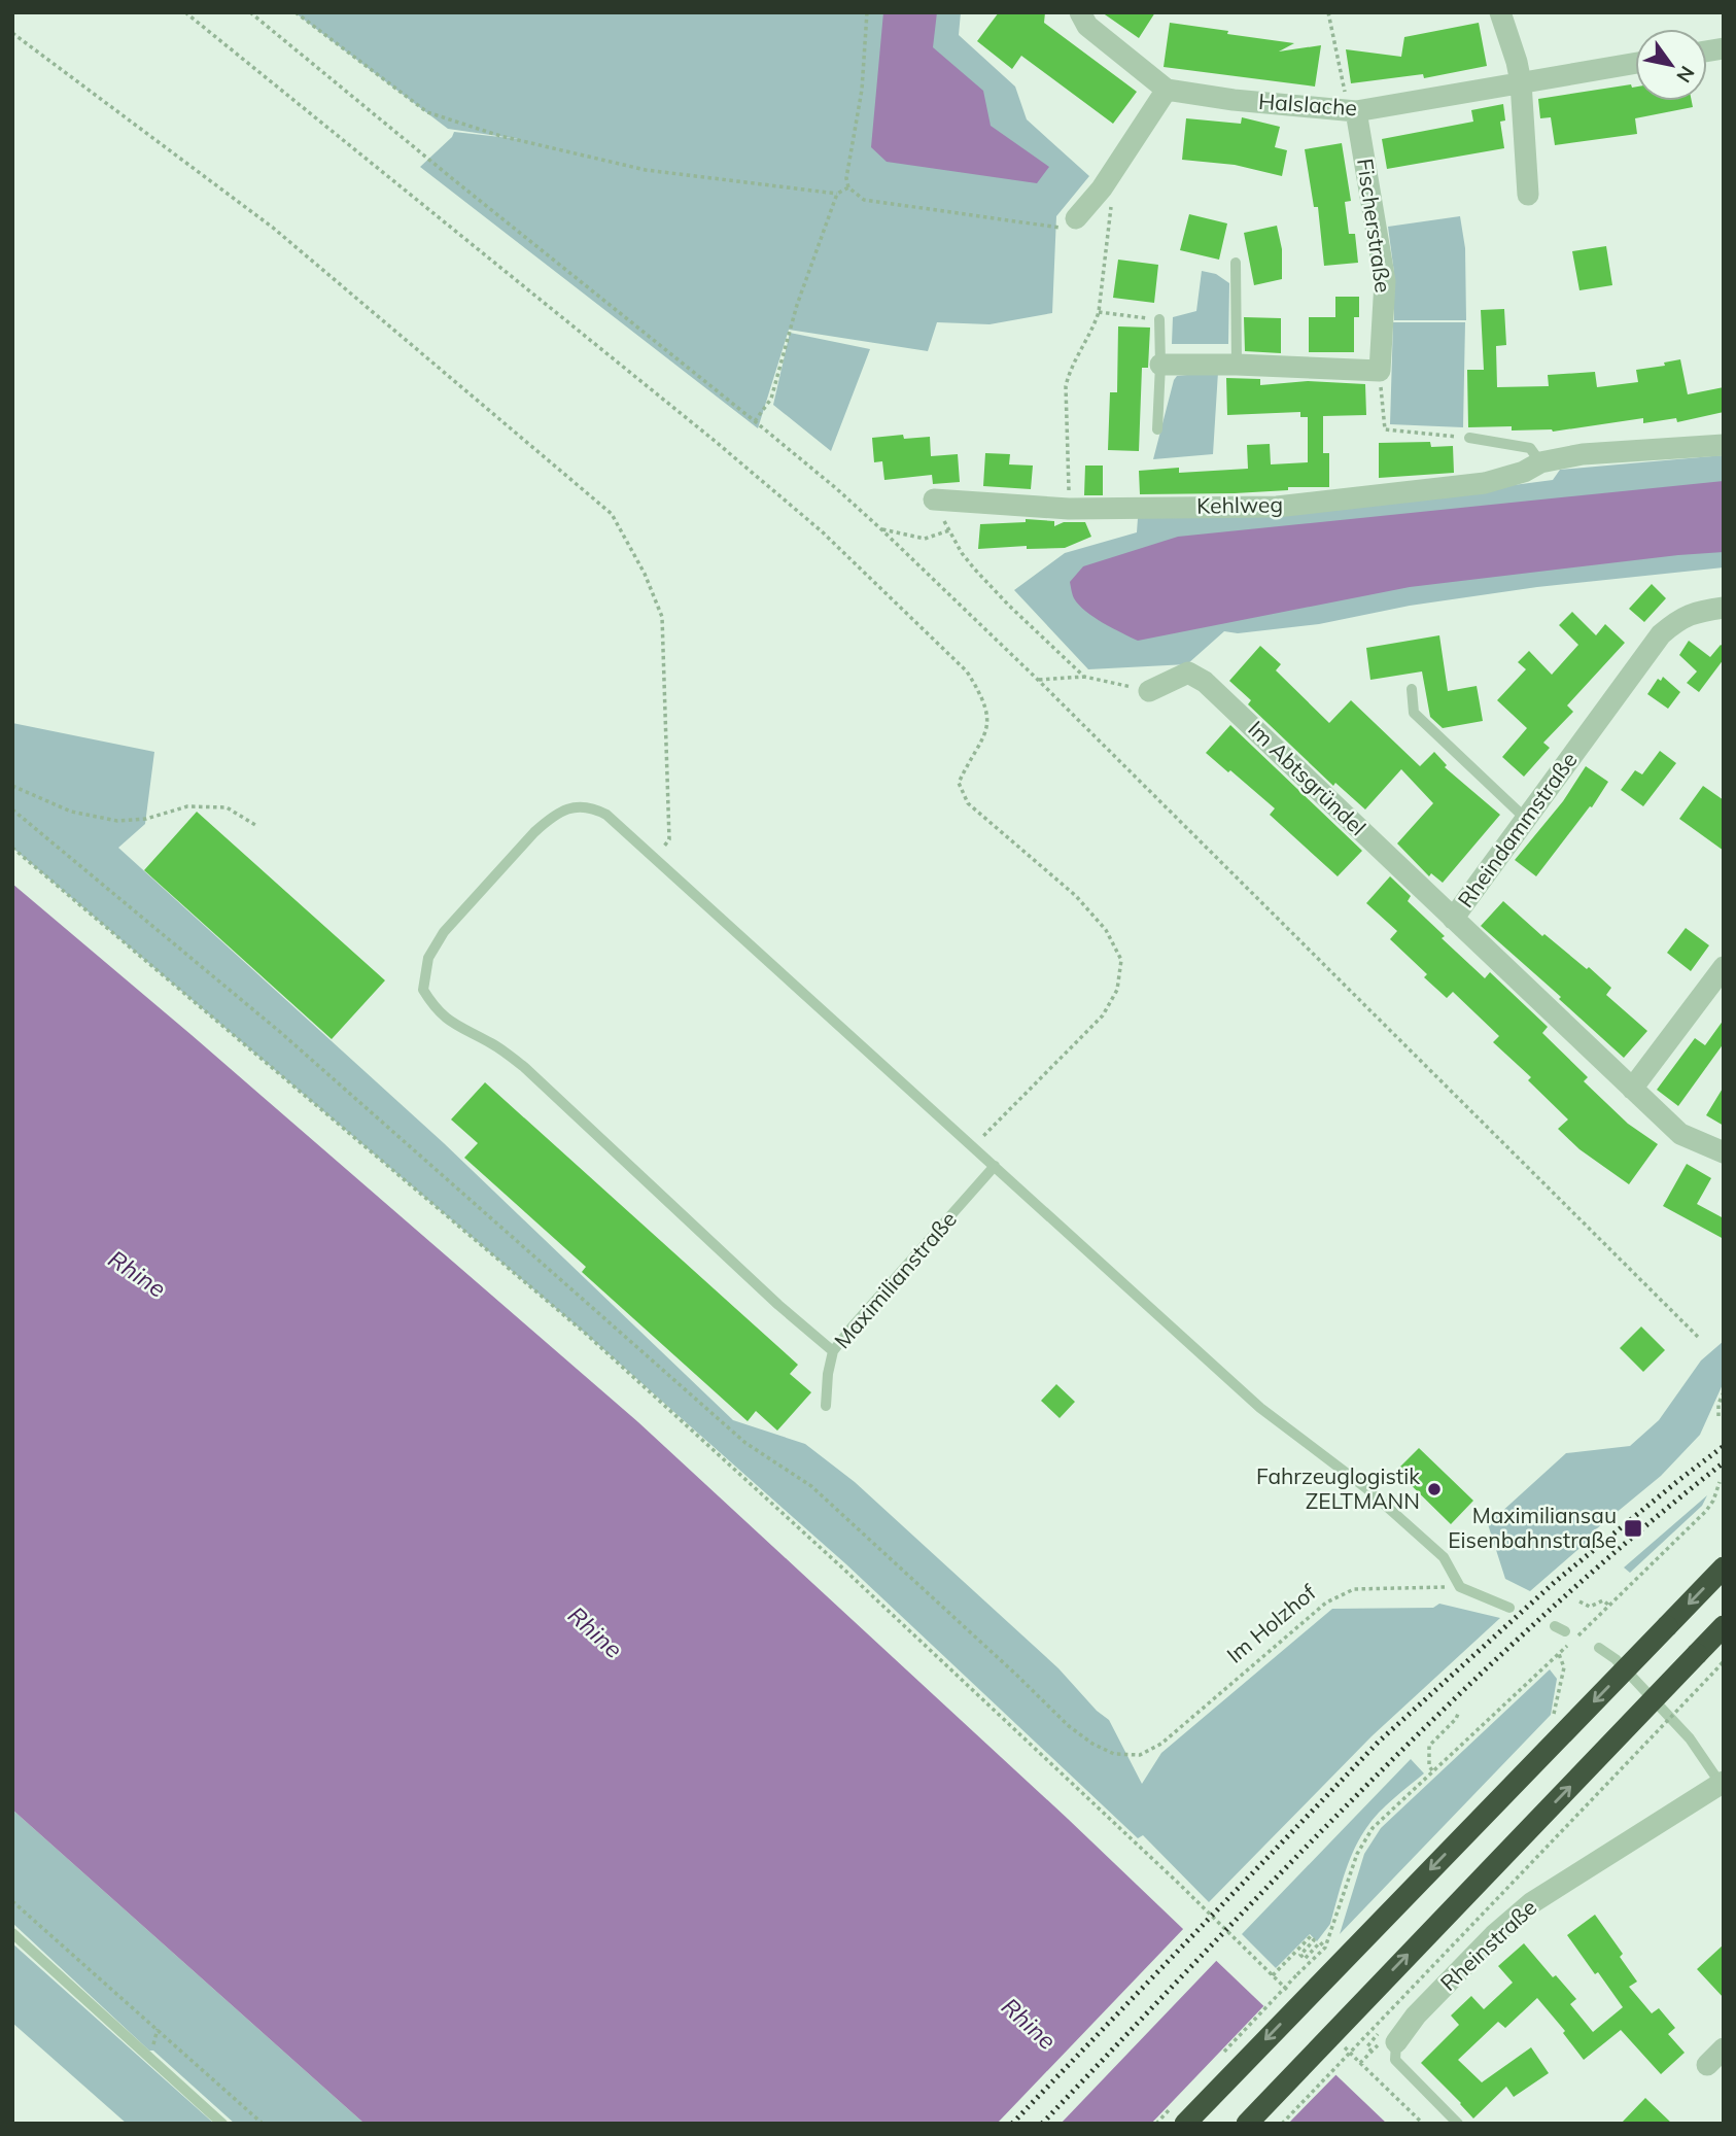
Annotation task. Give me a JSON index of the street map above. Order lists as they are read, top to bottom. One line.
{"streets":{"street":["Halslache","Fischerstraße","Kehlweg","Im Abtsgründel","Rheindammstraße","Rheinstraße"],"lane":["Maximilianstraße"],"path":["Im Holzhof"]},"crossings":[["Halslache","Fischerstraße"],["Im Abtsgründel","Rheindammstraße"]],"water":["Rhine"],"places":{"other":["Fahrzeuglogistik ZELTMANN"],"transit":["Maximiliansau Eisenbahnstraße"]},"north":"bottom right"}
